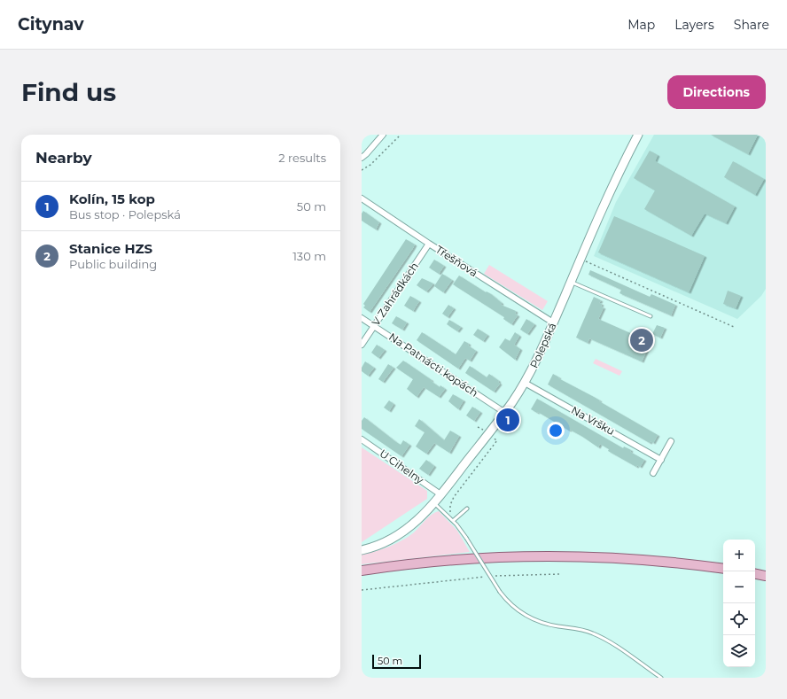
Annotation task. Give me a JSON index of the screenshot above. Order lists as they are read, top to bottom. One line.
{"streets":{"main road":["Polepská"],"street":["Třešňová","V Zahrádkách","Na Patnácti kopách","Na Vršku","U Cihelny"]},"crossings":[["Třešňová","V Zahrádkách"],["Třešňová","Polepská"],["V Zahrádkách","Na Patnácti kopách"],["Polepská","Na Patnácti kopách"],["Polepská","Na Vršku"],["Polepská","U Cihelny"]],"scale_bar":"50 m","page":{"header":"Citynav","nav":["Map","Layers","Share"],"buttons":"Directions","title":"Find us","heading":["Nearby","2 results"],"list":[{"mark":"1","name":"Kolín, 15 kop","note":"Bus stop · Polepská","value":"50 m"},{"mark":"2","name":"Stanice HZS","note":"Public building","value":"130 m"}],"pins":["2","1"],"map_buttons":["+","−"],"scale":"50 m"}}
